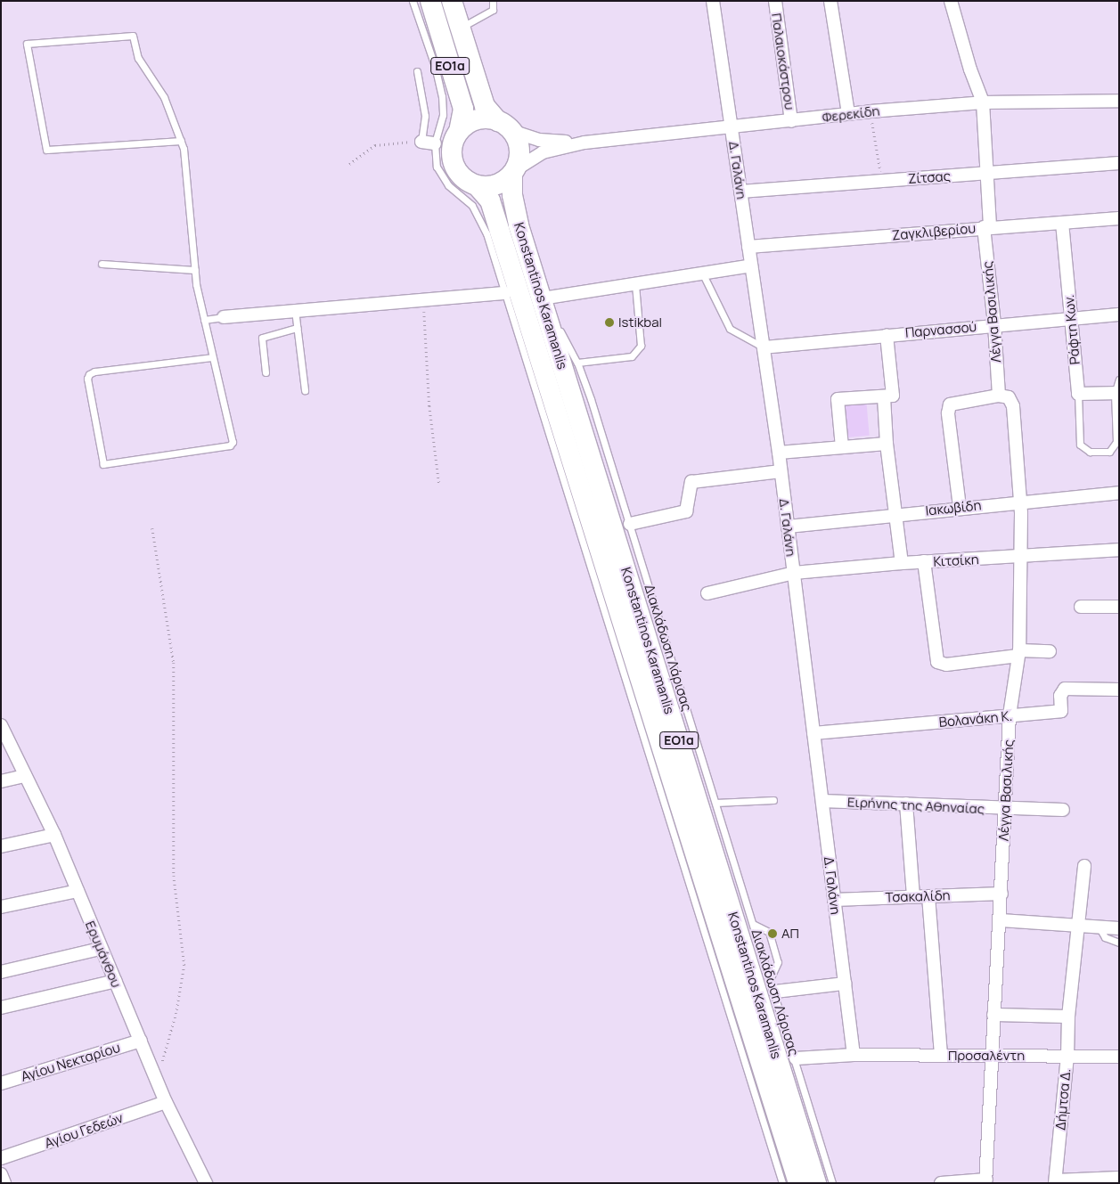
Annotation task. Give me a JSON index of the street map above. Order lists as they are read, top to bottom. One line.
{"streets":{"main road":["ΕΟ1α","Κonstantinos Karamanlis"],"street":["Παλαιοκάστρου","Φερεκίδη","Δ. Γαλάνη","Ζίτσας","Ζαγκλιβερίου","Λέγγα Βασιλικής","Παρνασσού","Ράφτη Κων.","Ιακωβίδη","Κιτσίκη","Βολανάκη Κ.","Ειρήνης της Αθηναίας","Τσακαλίδη","Ερυμάνθου","Προσαλέντη","Αγίου Νεκταρίου","Δήμτσα Δ.","Αγίου Γεδεών"],"lane":["Διακλάδωση Λάρισας"]},"crossings":[["Παλαιοκάστρου","Φερεκίδη"],["ΕΟ1α","Φερεκίδη"],["ΕΟ1α","Κonstantinos Karamanlis"],["Φερεκίδη","Δ. Γαλάνη"],["Φερεκίδη","Κonstantinos Karamanlis"],["Φερεκίδη","Λέγγα Βασιλικής"],["Δ. Γαλάνη","Ζίτσας"],["Δ. Γαλάνη","Ζαγκλιβερίου"],["Δ. Γαλάνη","Παρνασσού"],["Δ. Γαλάνη","Ιακωβίδη"],["Δ. Γαλάνη","Κιτσίκη"],["Δ. Γαλάνη","Βολανάκη Κ."],["Δ. Γαλάνη","Ειρήνης της Αθηναίας"],["Δ. Γαλάνη","Τσακαλίδη"],["Δ. Γαλάνη","Προσαλέντη"],["Ζίτσας","Λέγγα Βασιλικής"],["Ζαγκλιβερίου","Λέγγα Βασιλικής"],["Ζαγκλιβερίου","Ράφτη Κων."],["Κonstantinos Karamanlis","Διακλάδωση Λάρισας"],["Λέγγα Βασιλικής","Παρνασσού"],["Λέγγα Βασιλικής","Ιακωβίδη"],["Λέγγα Βασιλικής","Κιτσίκη"],["Λέγγα Βασιλικής","Βολανάκη Κ."],["Λέγγα Βασιλικής","Ειρήνης της Αθηναίας"],["Λέγγα Βασιλικής","Τσακαλίδη"],["Λέγγα Βασιλικής","Προσαλέντη"],["Παρνασσού","Ράφτη Κων."],["Διακλάδωση Λάρισας","Προσαλέντη"],["Ερυμάνθου","Αγίου Νεκταρίου"],["Ερυμάνθου","Αγίου Γεδεών"],["Προσαλέντη","Δήμτσα Δ."]],"places":["Istikbal","ΑΠ"]}
